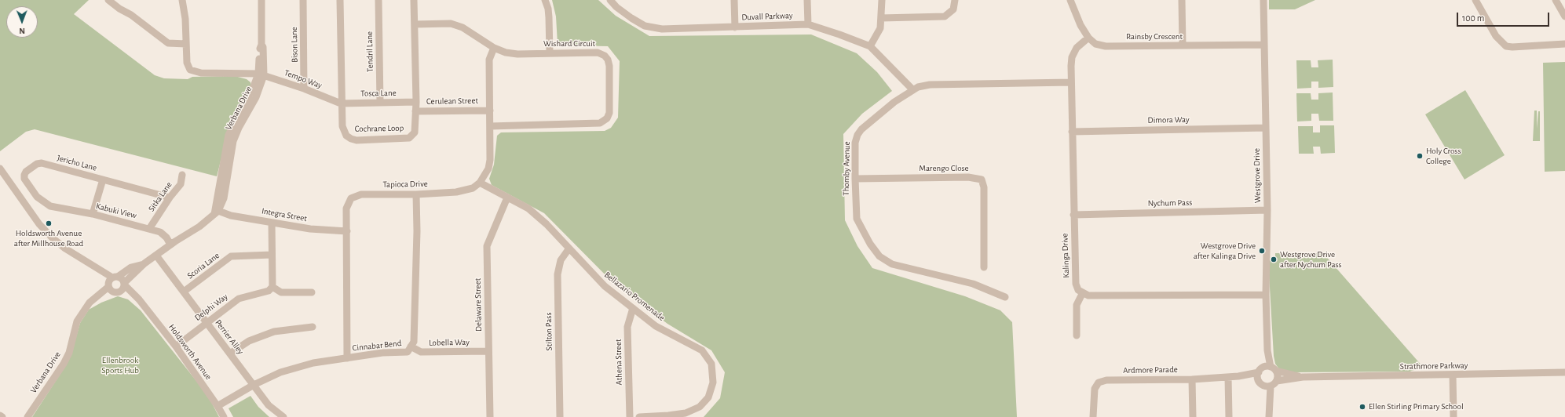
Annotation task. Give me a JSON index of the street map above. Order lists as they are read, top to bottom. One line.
{"streets":{"street":["Duvall Parkway","Rainsby Crescent","Wishard Circuit","Bison Lane","Tendril Lane","Tempo Way","Tosca Lane","Cerulean Street","Verbana Drive","Dimora Way","Cochrane Loop","Jericho Lane","Thomby Avenue","Marengo Close","Westgrove Drive","Tapioca Drive","Sitka Lane","Nychum Pass","Kabuki View","Integra Street","Kalinga Drive","Scoria Lane","Bellazario Promenade","Delaware Street","Delphi Way","Stilton Pass","Perrier Alley","Lobella Way","Cinnabar Bend","Holdsworth Avenue","Athena Street","Strathmore Parkway","Ardmore Parade"]},"crossings":[["Duvall Parkway","Thomby Avenue"],["Rainsby Crescent","Westgrove Drive"],["Rainsby Crescent","Kalinga Drive"],["Wishard Circuit","Cochrane Loop"],["Bison Lane","Tempo Way"],["Tendril Lane","Tosca Lane"],["Tempo Way","Tosca Lane"],["Tempo Way","Verbana Drive"],["Tempo Way","Cochrane Loop"],["Tosca Lane","Cochrane Loop"],["Cerulean Street","Cochrane Loop"],["Verbana Drive","Kabuki View"],["Verbana Drive","Integra Street"],["Verbana Drive","Perrier Alley"],["Verbana Drive","Holdsworth Avenue"],["Dimora Way","Westgrove Drive"],["Dimora Way","Kalinga Drive"],["Jericho Lane","Sitka Lane"],["Jericho Lane","Kabuki View"],["Thomby Avenue","Marengo Close"],["Thomby Avenue","Kalinga Drive"],["Westgrove Drive","Nychum Pass"],["Westgrove Drive","Strathmore Parkway"],["Westgrove Drive","Ardmore Parade"],["Tapioca Drive","Integra Street"],["Tapioca Drive","Bellazario Promenade"],["Tapioca Drive","Cinnabar Bend"],["Sitka Lane","Kabuki View"],["Nychum Pass","Kalinga Drive"],["Scoria Lane","Perrier Alley"],["Bellazario Promenade","Delaware Street"],["Bellazario Promenade","Stilton Pass"],["Bellazario Promenade","Athena Street"],["Delaware Street","Lobella Way"],["Delphi Way","Perrier Alley"],["Delphi Way","Holdsworth Avenue"],["Perrier Alley","Cinnabar Bend"],["Lobella Way","Cinnabar Bend"],["Cinnabar Bend","Holdsworth Avenue"],["Strathmore Parkway","Ardmore Parade"]],"parks":["Ellenbrook Sports Hub"],"places":["Holy Cross College","Holdsworth Avenue after Millhouse Road","Westgrove Drive after Kalinga Drive","Westgrove Drive after Nychum Pass","Ellen Stirling Primary School"],"scale_bar":"100 m","north":"bottom"}
